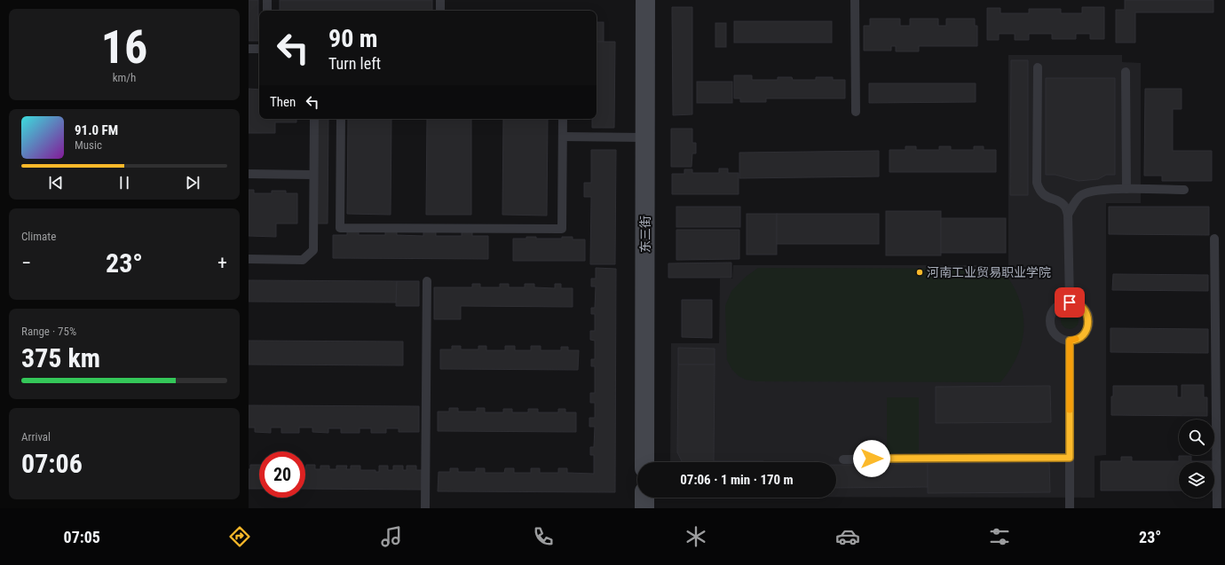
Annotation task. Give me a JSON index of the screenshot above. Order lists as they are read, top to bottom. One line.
{"streets":{"street":["东三街"]},"places":["河南工业贸易职业学院"],"page":{"tile":[["16","km/h"],"Climate",["Range · 75%","375 km"],["Arrival","07:06"]],"turn":["90 m","Turn left"],"then":"Then","song":["91.0 FM","Music"],"heat":["−","23°","+"],"limit":"20","trip":"07:06 · 1 min · 170 m","tabs":["07:05","23°"]}}
